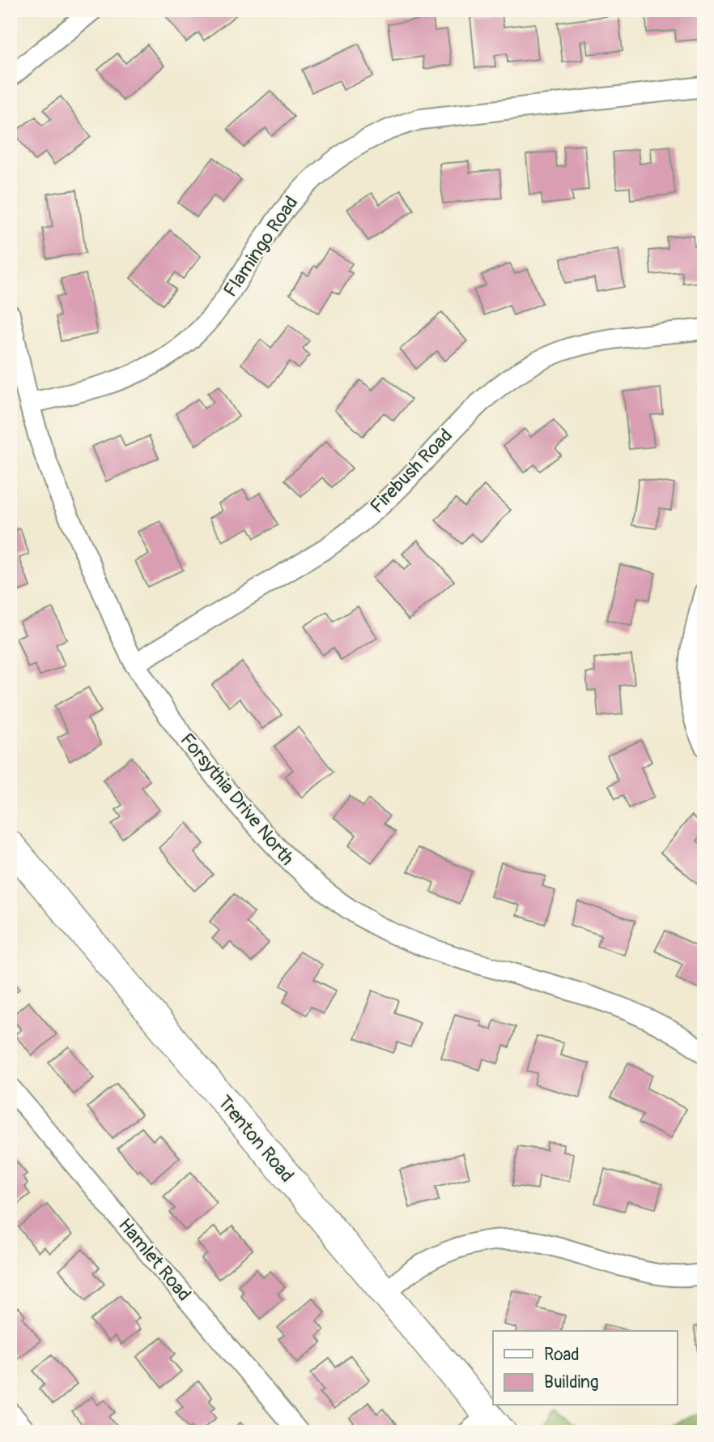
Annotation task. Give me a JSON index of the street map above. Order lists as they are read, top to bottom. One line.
{"streets":{"main road":["Trenton Road"],"street":["Flamingo Road","Firebush Road","Forsythia Drive North","Hamlet Road"]},"crossings":[["Flamingo Road","Forsythia Drive North"],["Firebush Road","Forsythia Drive North"]],"legend":["Road","Building"]}
